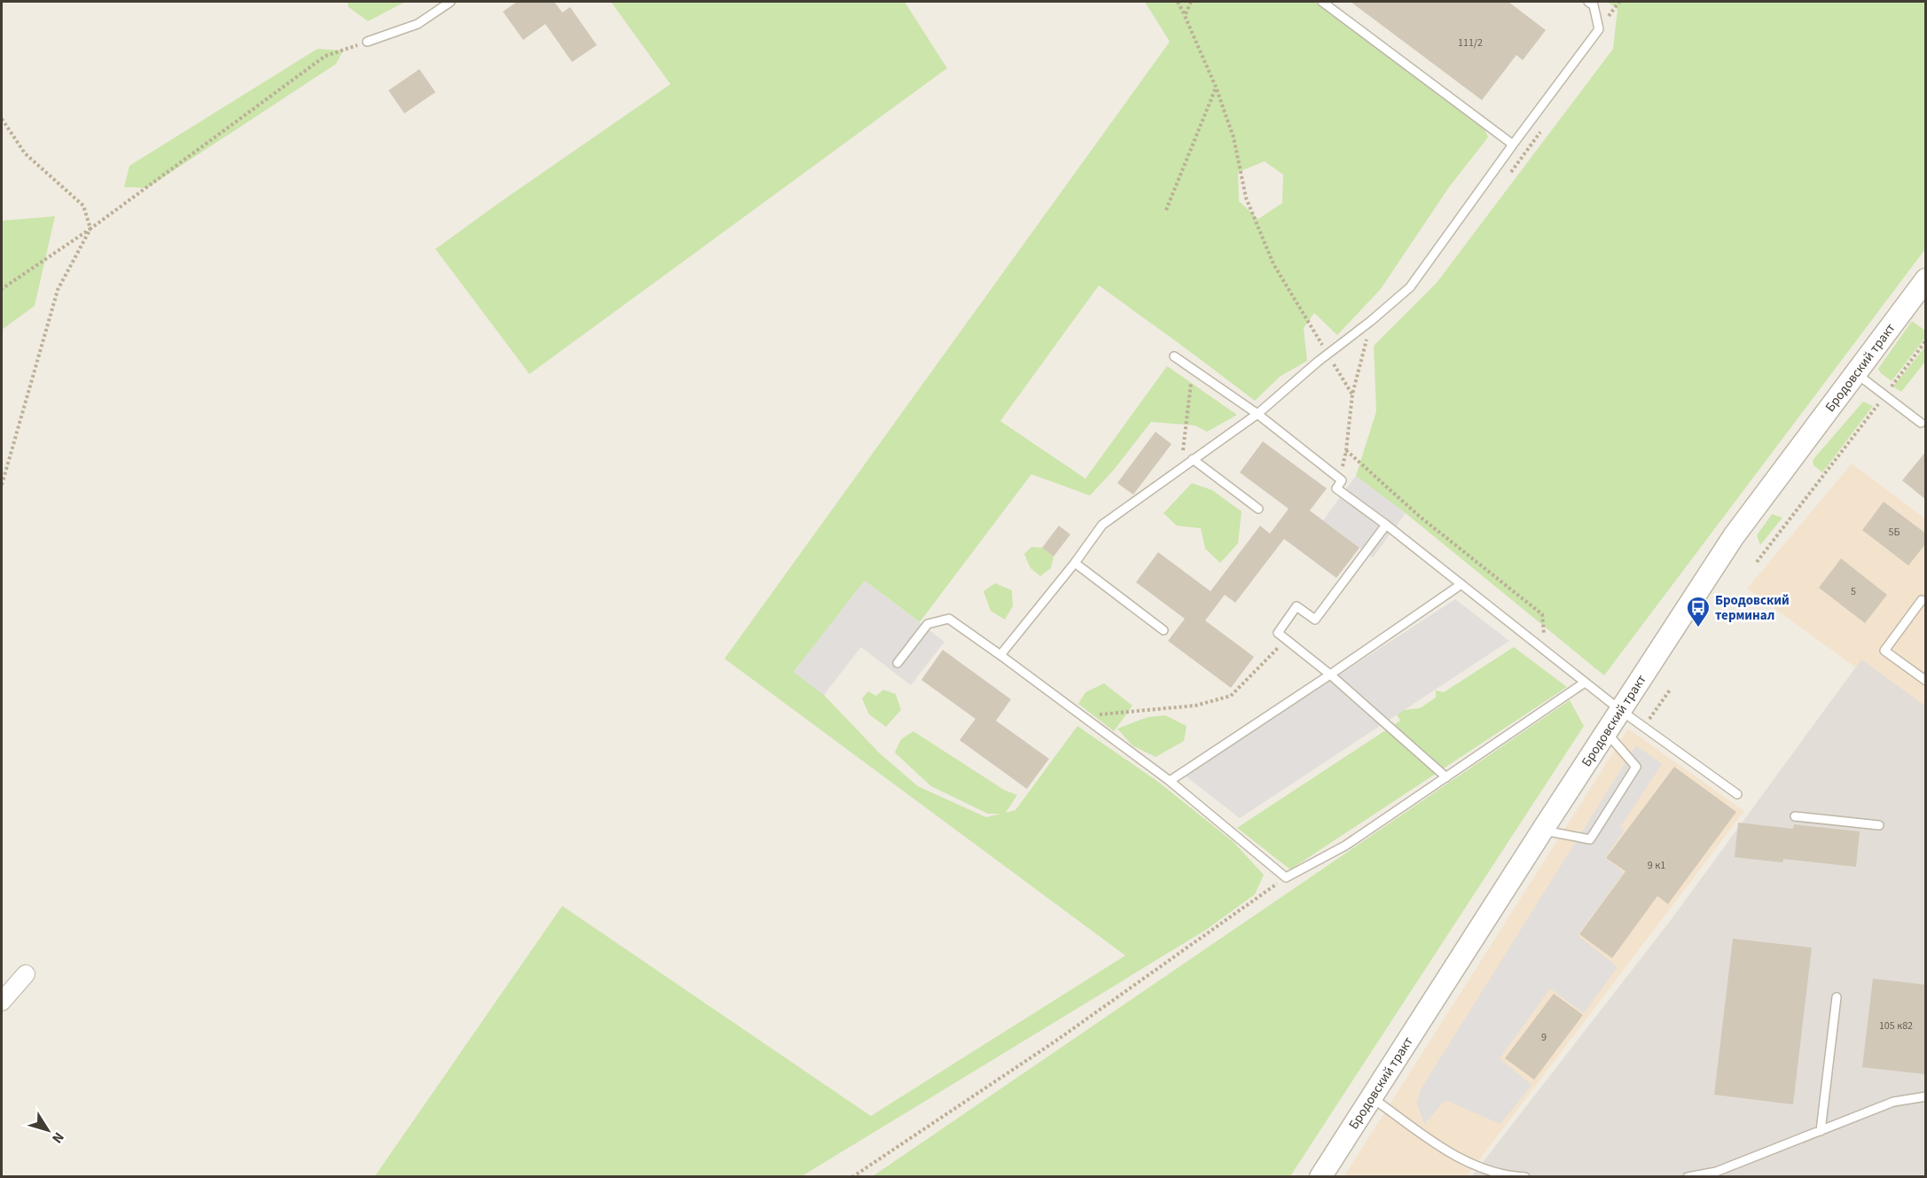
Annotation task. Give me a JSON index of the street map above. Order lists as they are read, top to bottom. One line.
{"streets":{"street":["Бродовский тракт"]},"places":{"bus stop":["Бродовский терминал"]},"house_numbers":["111/2","5Б","5","9 к1","105 к82","9"],"north":"bottom right"}
